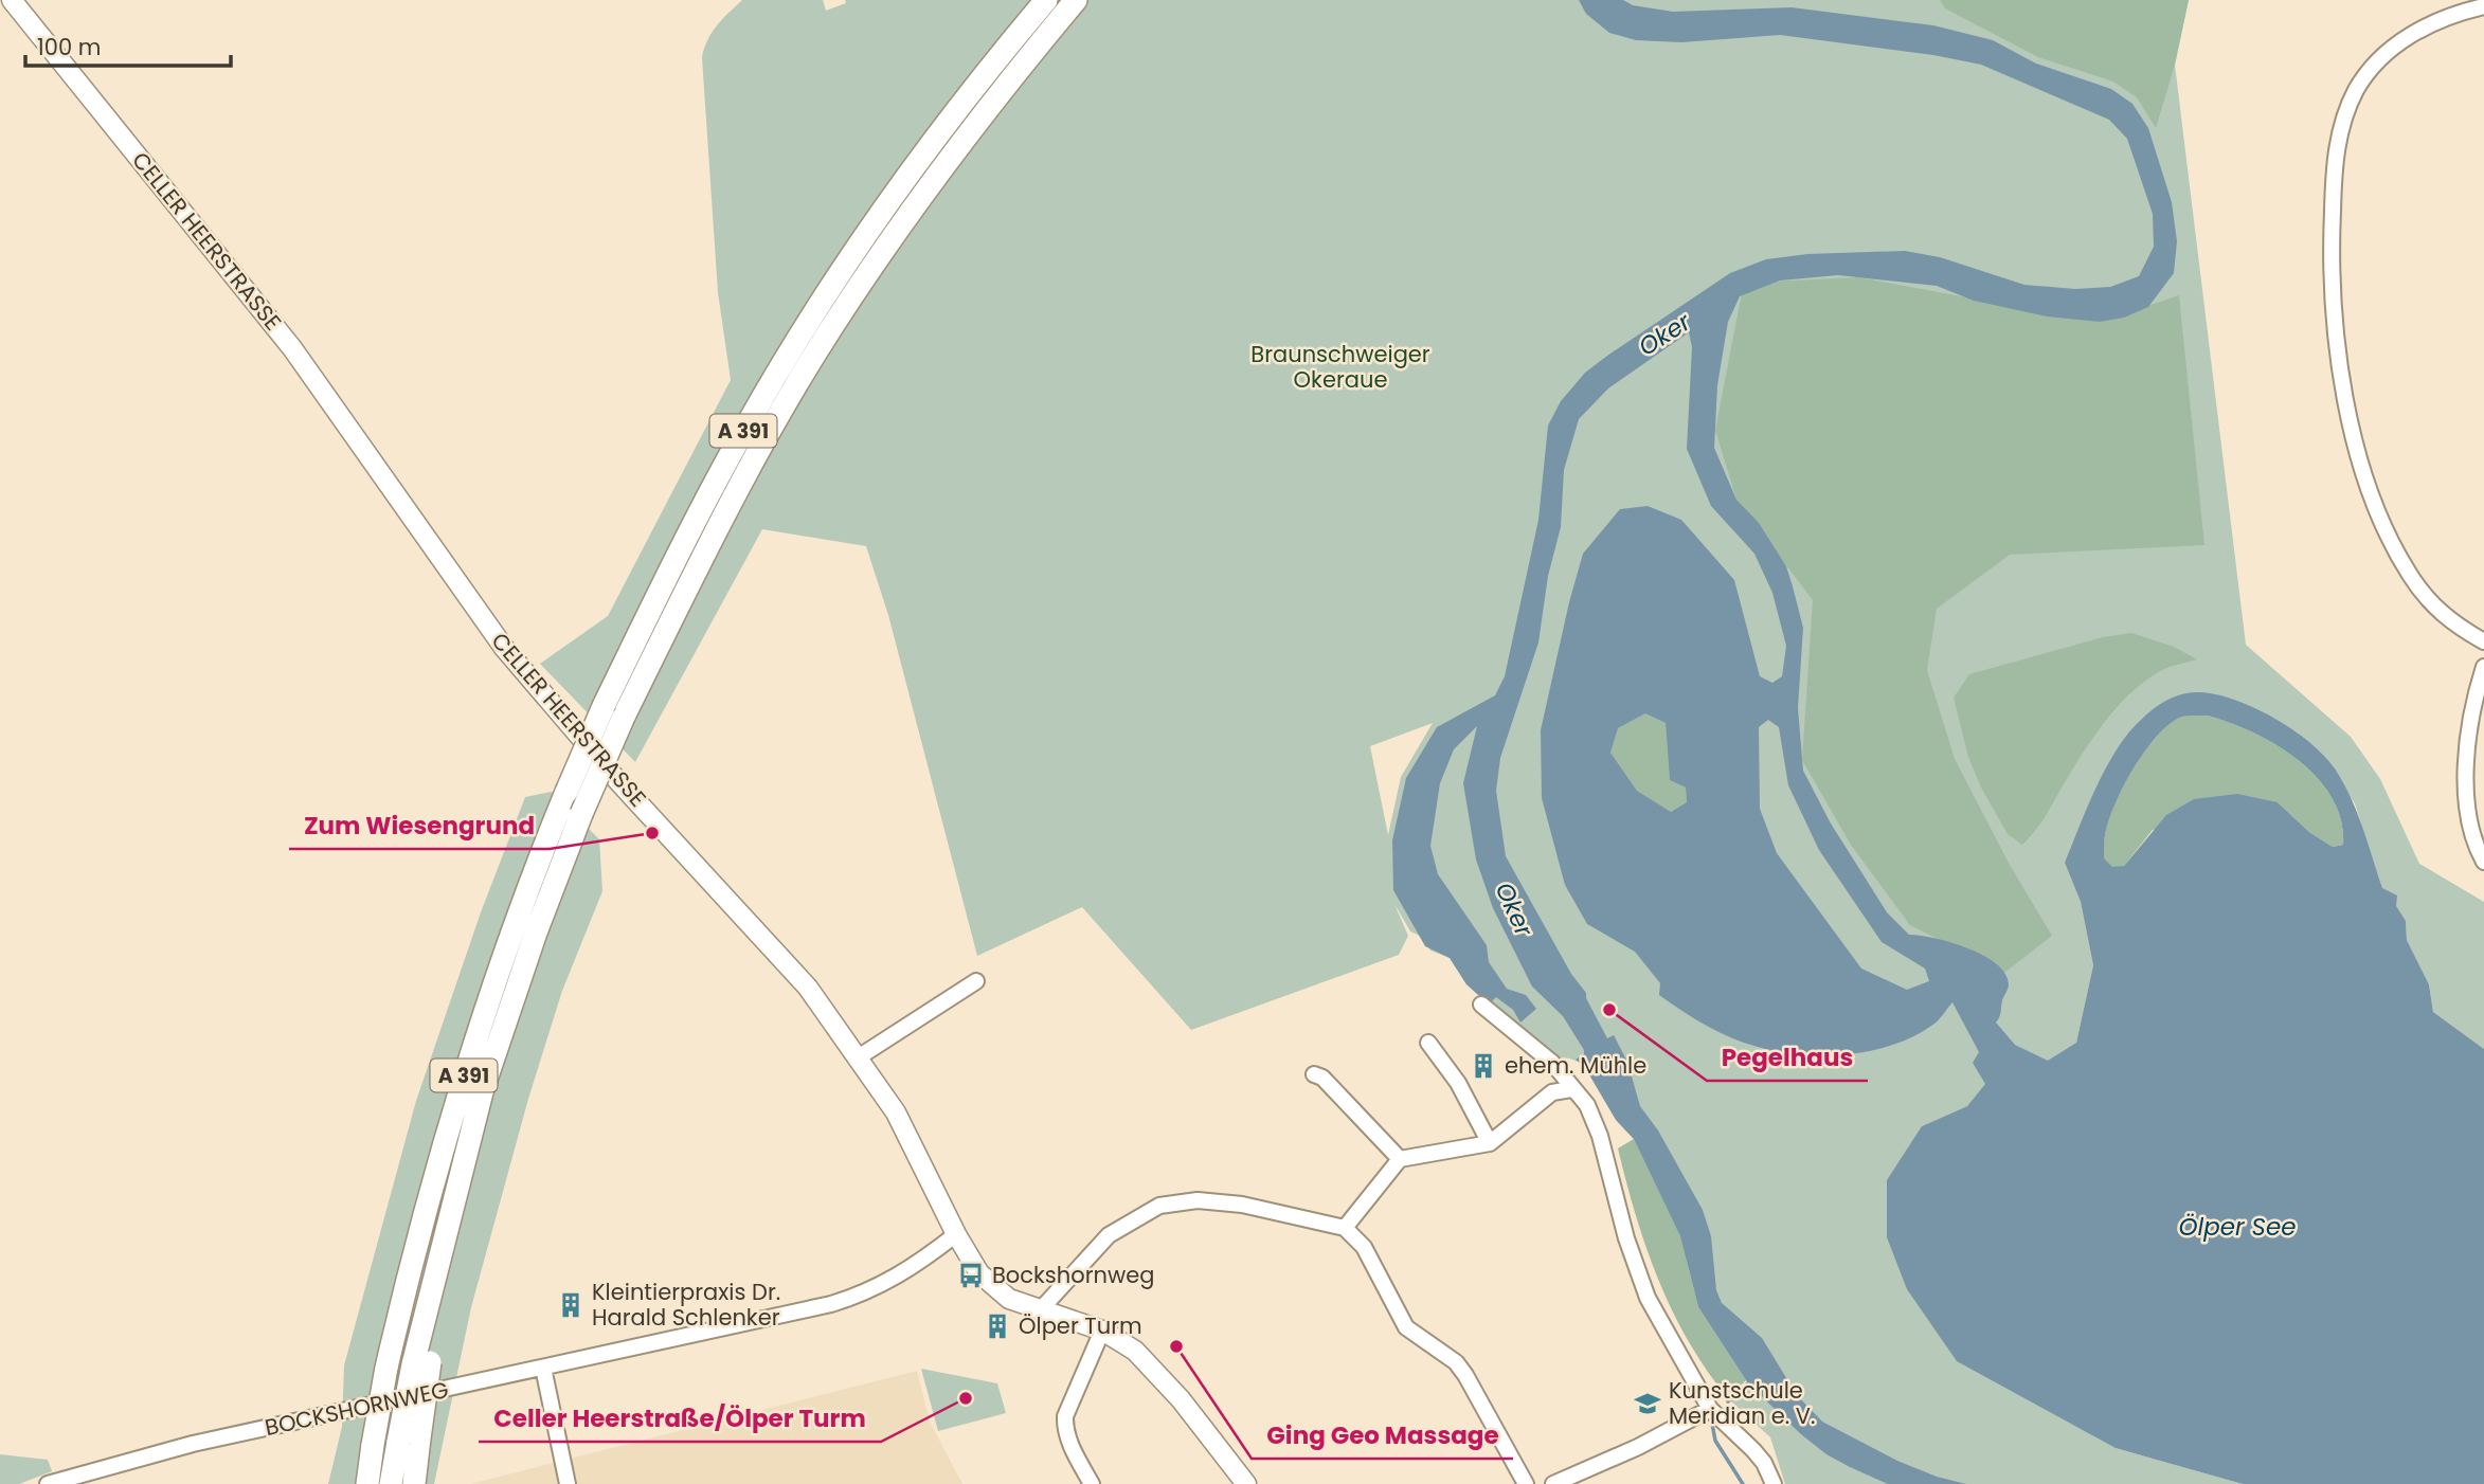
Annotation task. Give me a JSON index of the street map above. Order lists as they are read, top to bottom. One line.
{"streets":{"highway":["A 391"],"main road":["CELLER HEERSTRASSE"],"street":["BOCKSHORNWEG"]},"crossings":[["CELLER HEERSTRASSE","BOCKSHORNWEG"]],"water":["Oker","Ölper See"],"parks":["Braunschweiger Okeraue"],"places":{"other":["Zum Wiesengrund","Pegelhaus","Ging Geo Massage","Celler Heerstraße/Ölper Turm"],"building":["ehem. Mühle","Kleintierpraxis Dr. Harald Schlenker","Ölper Turm"],"bus stop":["Bockshornweg"],"school or university":["Kunstschule Meridian e. V."]},"scale_bar":"100 m"}
